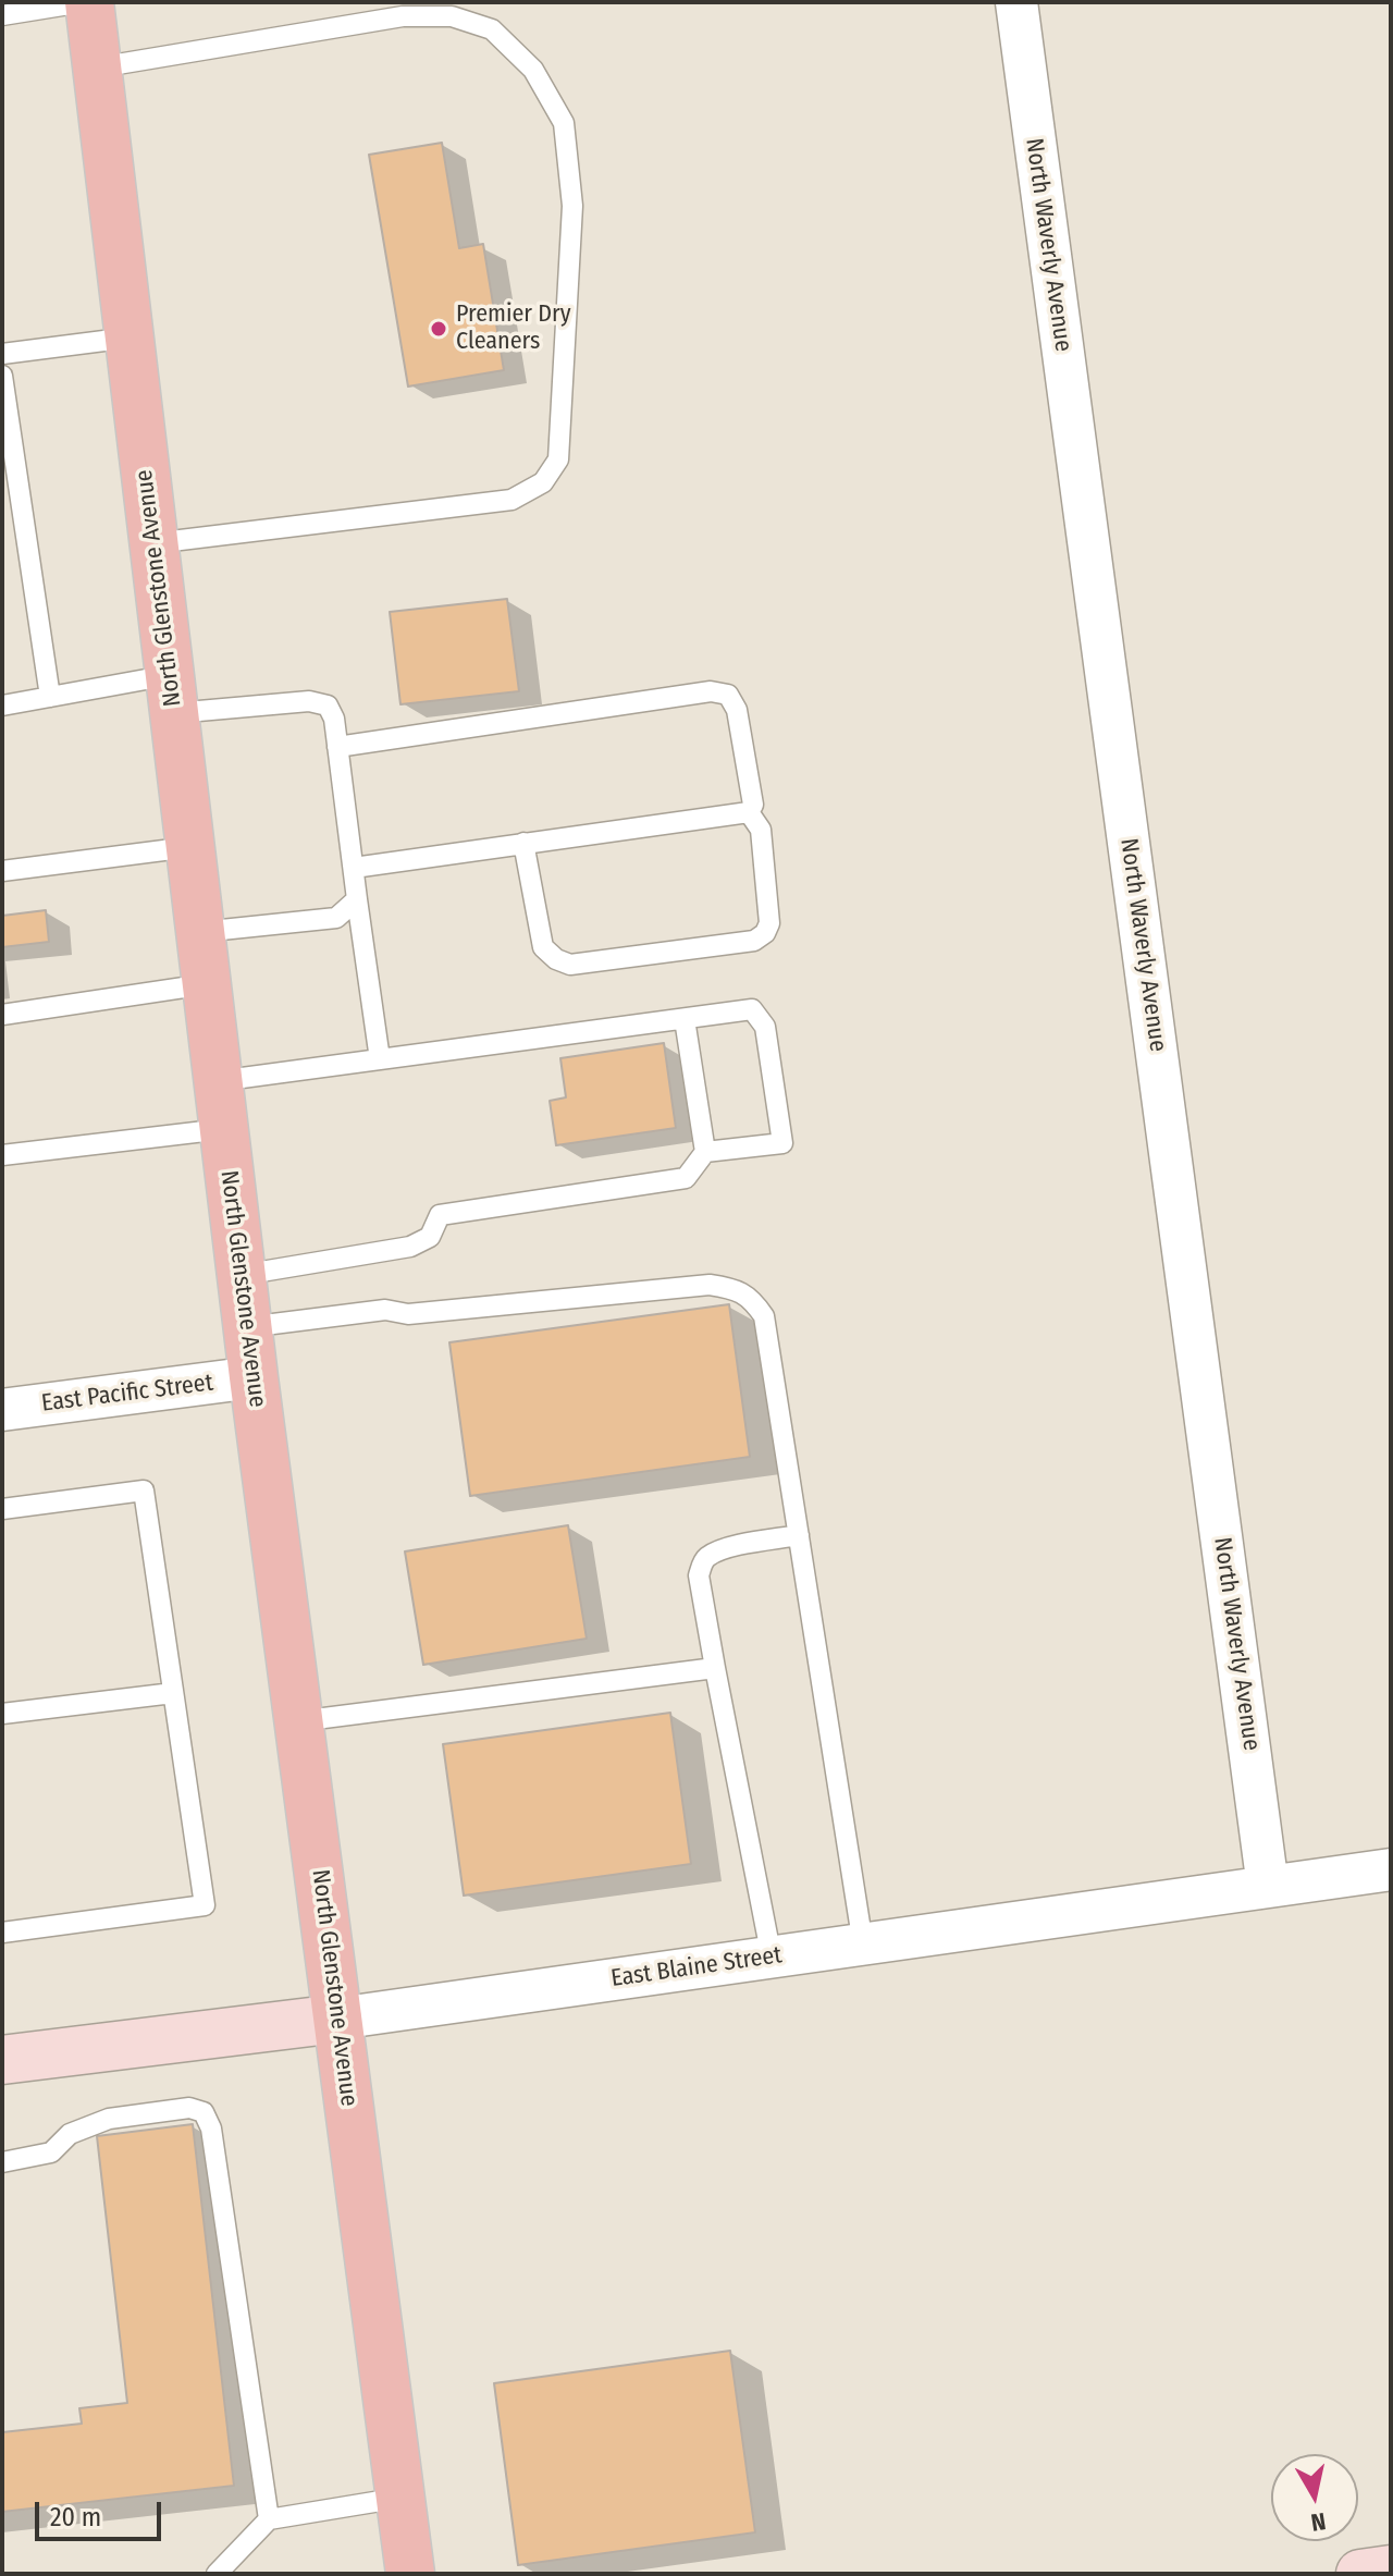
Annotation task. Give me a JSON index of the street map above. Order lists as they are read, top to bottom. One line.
{"streets":{"main road":["North Glenstone Avenue"],"street":["North Waverly Avenue","East Pacific Street","East Blaine Street"]},"crossings":[["North Waverly Avenue","East Blaine Street"],["North Glenstone Avenue","East Pacific Street"],["North Glenstone Avenue","East Blaine Street"]],"places":["Premier Dry Cleaners"],"scale_bar":"20 m","north":"bottom"}
